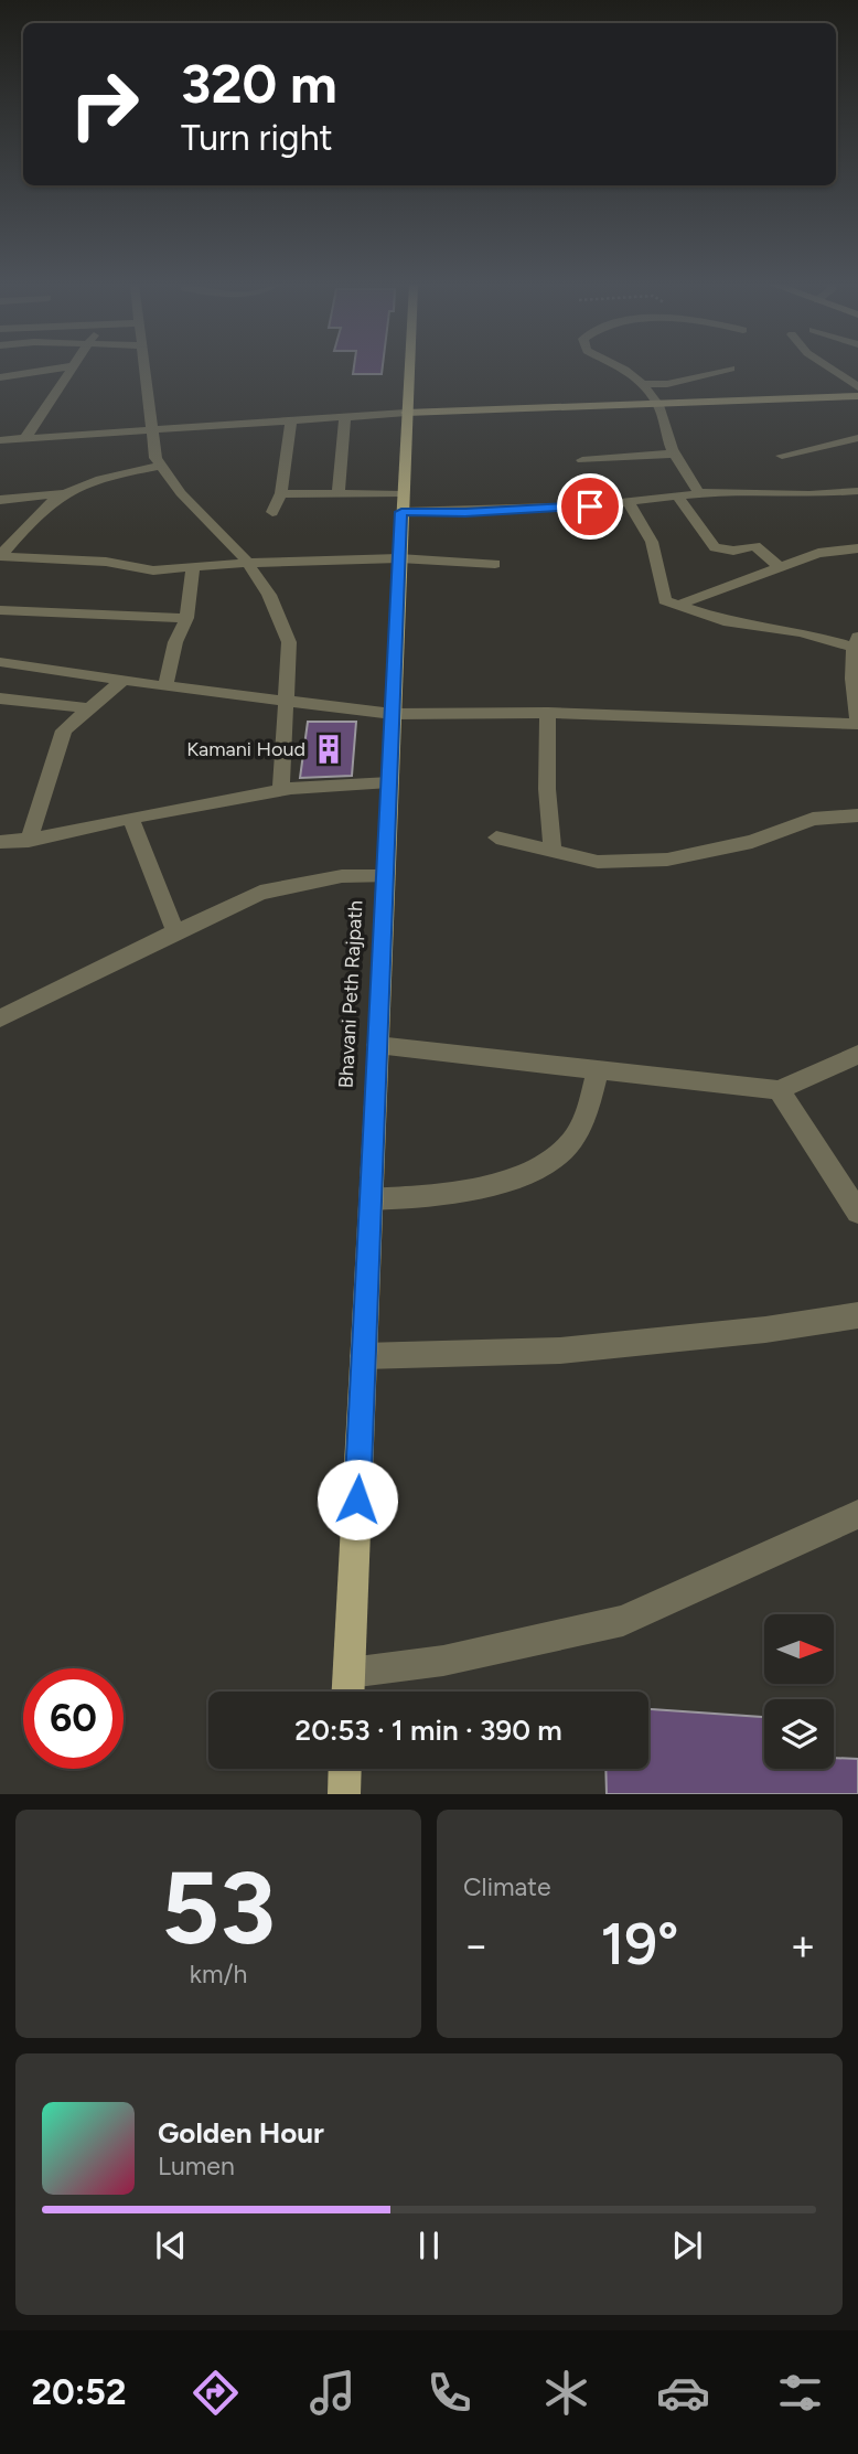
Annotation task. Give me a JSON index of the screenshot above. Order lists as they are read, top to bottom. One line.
{"streets":{"main road":["Bhavani Peth Rajpath"]},"places":{"building":["Kamani Houd"]},"north":"right","page":{"turn":["320 m","Turn right"],"limit":"60","trip":"20:53 · 1 min · 390 m","tile":[["53","km/h"],"Climate"],"heat":["−","19°","+"],"song":["Golden Hour","Lumen"],"tabs":"20:52"}}
